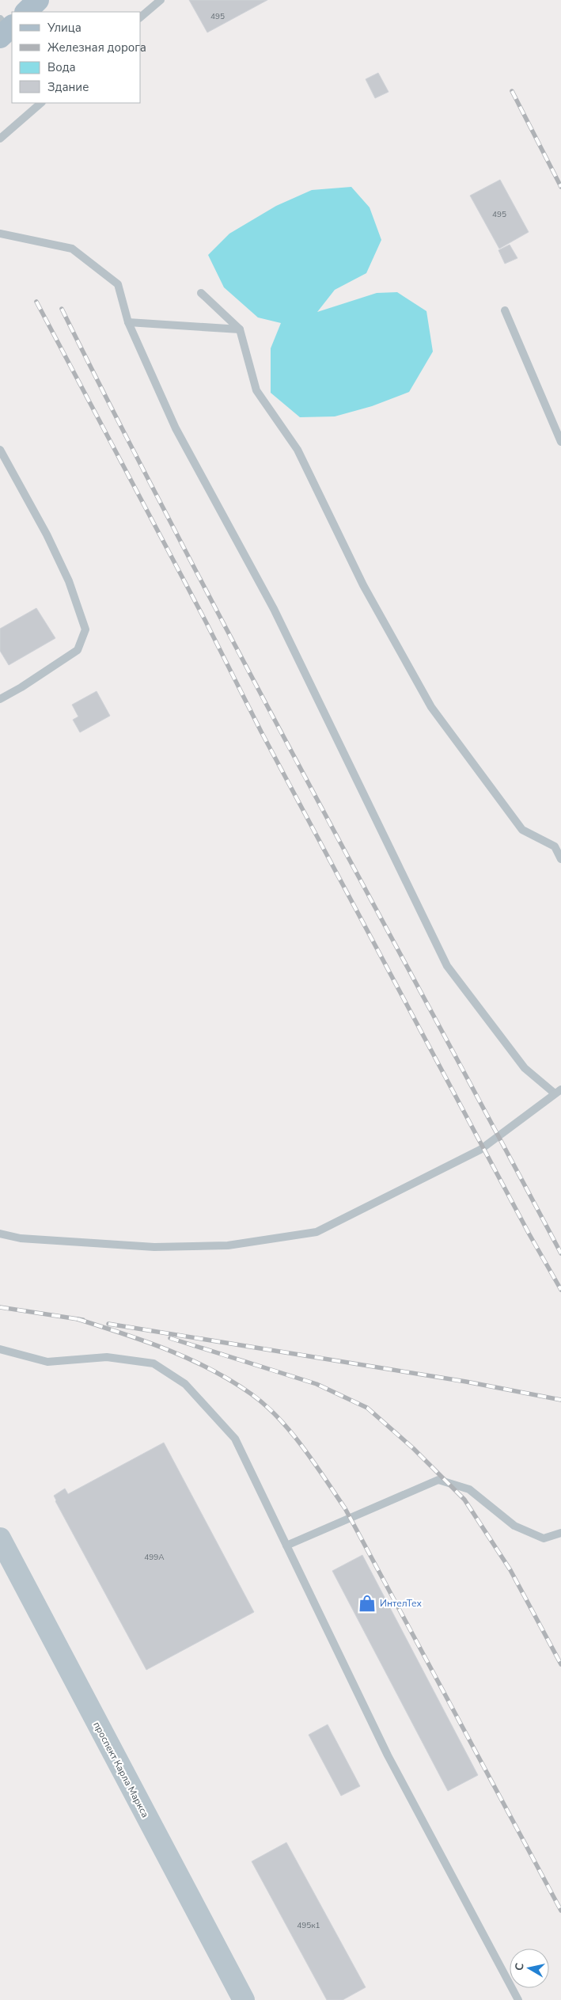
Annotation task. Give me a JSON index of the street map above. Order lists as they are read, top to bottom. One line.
{"streets":{"main road":["проспект Карла Маркса"]},"places":{"shop":["ИнтелТех"]},"house_numbers":["495","495","499А","495к1"],"legend":["Улица","Железная дорога","Вода","Здание"],"north":"left"}
